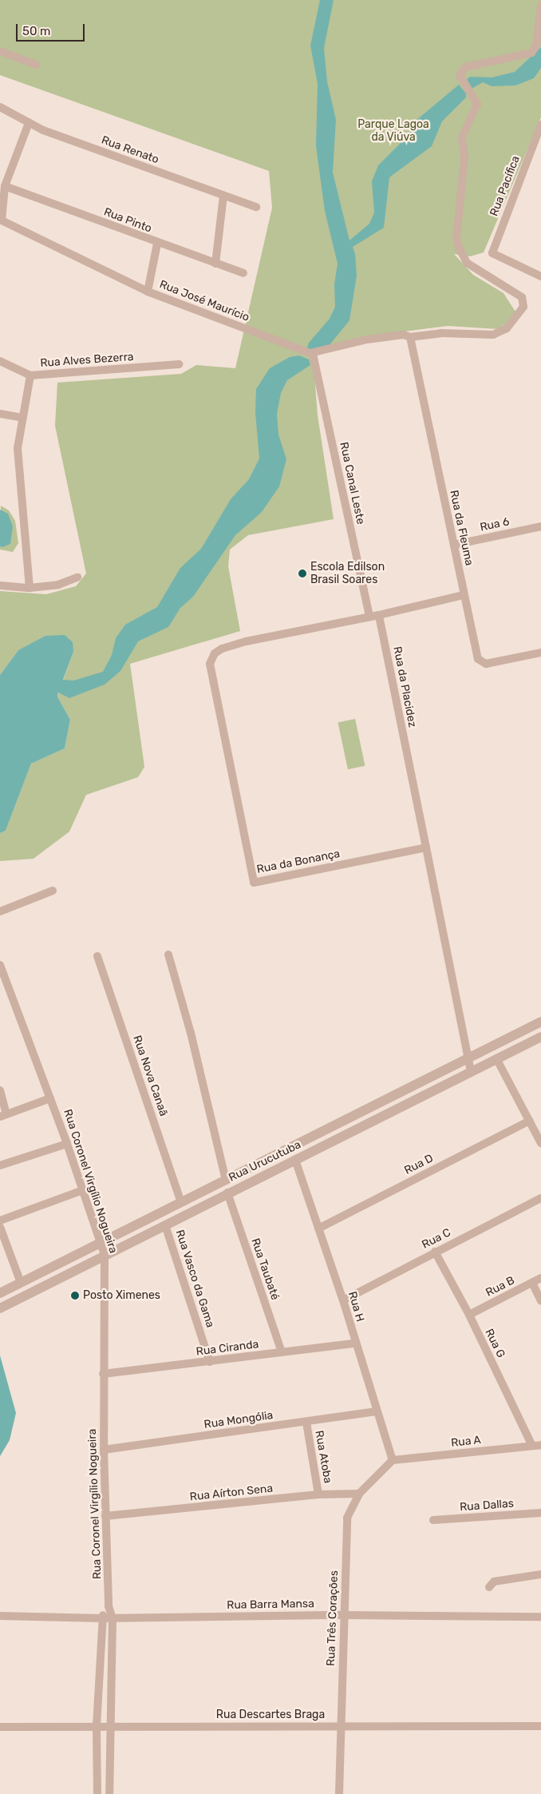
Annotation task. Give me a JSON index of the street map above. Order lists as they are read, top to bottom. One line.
{"streets":{"street":["Rua Renato","Rua Pacífica","Rua Pinto","Rua José Maurício","Rua Alves Bezerra","Rua Canal Leste","Rua 6","Rua da Fleuma","Rua da Placidez","Rua da Bonança","Rua Nova Canaã","Rua Urucutuba","Rua D","Rua Coronel Virgílio Nogueira","Rua C","Rua Taubaté","Rua Vasco da Gama","Rua B","Rua H","Rua G","Rua Ciranda","Rua Mongólia","Rua A","Rua Atoba","Rua Aírton Sena","Rua Dallas","Rua Barra Mansa","Rua Três Corações","Rua Descartes Braga"]},"crossings":[["Rua José Maurício","Rua Canal Leste"],["Rua Canal Leste","Rua da Bonança"],["Rua 6","Rua da Fleuma"],["Rua da Placidez","Rua da Bonança"],["Rua Nova Canaã","Rua Urucutuba"],["Rua Urucutuba","Rua Coronel Virgílio Nogueira"],["Rua Urucutuba","Rua Taubaté"],["Rua Urucutuba","Rua Vasco da Gama"],["Rua Urucutuba","Rua H"],["Rua D","Rua H"],["Rua Coronel Virgílio Nogueira","Rua Ciranda"],["Rua Coronel Virgílio Nogueira","Rua Mongólia"],["Rua Coronel Virgílio Nogueira","Rua Aírton Sena"],["Rua Coronel Virgílio Nogueira","Rua Barra Mansa"],["Rua Coronel Virgílio Nogueira","Rua Descartes Braga"],["Rua C","Rua H"],["Rua C","Rua G"],["Rua Taubaté","Rua Ciranda"],["Rua Vasco da Gama","Rua Ciranda"],["Rua B","Rua G"],["Rua H","Rua Ciranda"],["Rua H","Rua Mongólia"],["Rua H","Rua A"],["Rua H","Rua Três Corações"],["Rua G","Rua A"],["Rua Mongólia","Rua Atoba"],["Rua A","Rua Três Corações"],["Rua Atoba","Rua Aírton Sena"],["Rua Aírton Sena","Rua Três Corações"],["Rua Barra Mansa","Rua Três Corações"],["Rua Três Corações","Rua Descartes Braga"]],"parks":["Parque Lagoa da Viúva"],"places":["Escola Edilson Brasil Soares","Posto Ximenes"],"scale_bar":"50 m"}
